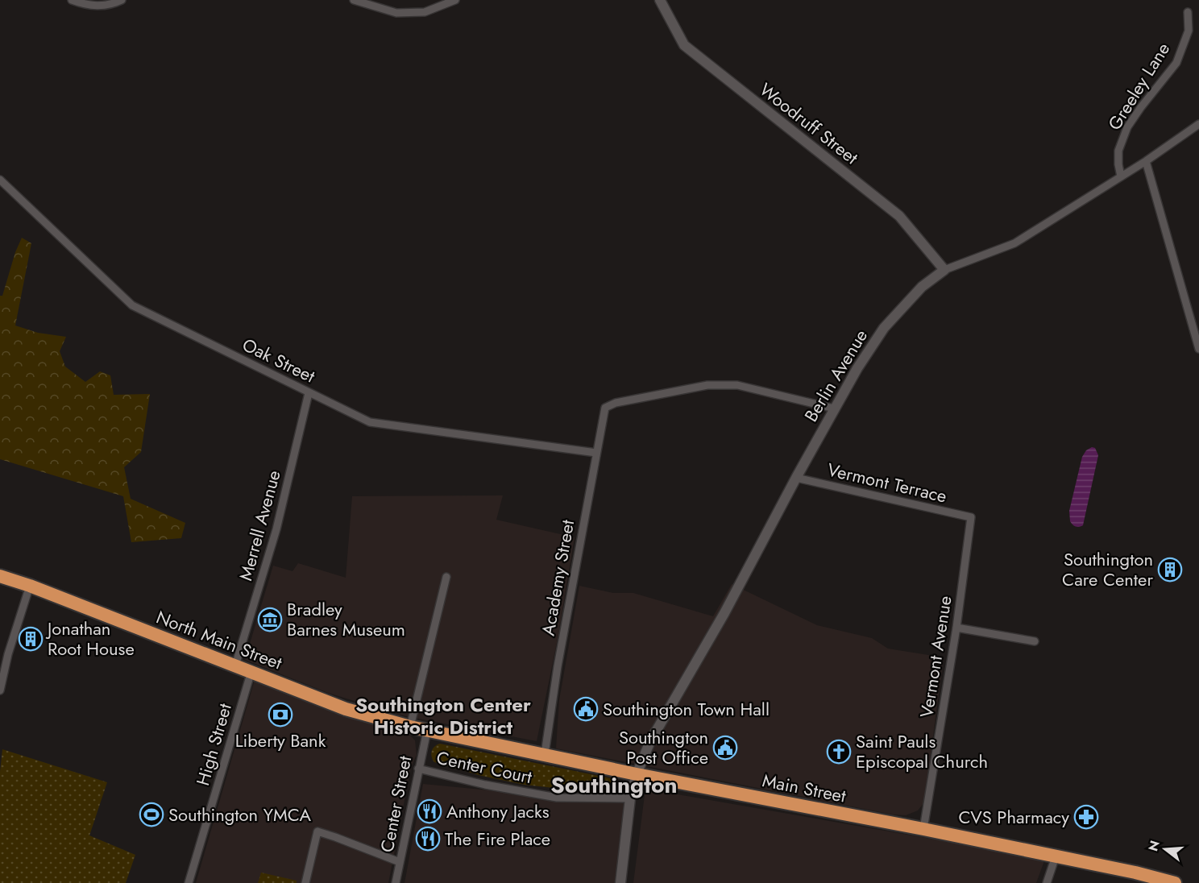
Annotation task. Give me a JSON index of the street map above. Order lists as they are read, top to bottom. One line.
{"streets":{"highway":["North Main Street","Main Street"],"street":["Greeley Lane","Woodruff Street","Oak Street","Berlin Avenue","Vermont Terrace","Merrell Avenue","Academy Street","Vermont Avenue","High Street","Center Court","Center Street"]},"crossings":[["Greeley Lane","Berlin Avenue"],["Woodruff Street","Berlin Avenue"],["Oak Street","Merrell Avenue"],["Oak Street","Academy Street"],["Berlin Avenue","Vermont Terrace"],["Berlin Avenue","Academy Street"],["Berlin Avenue","Center Court"],["Berlin Avenue","Main Street"],["Vermont Terrace","Vermont Avenue"],["Merrell Avenue","North Main Street"],["Academy Street","Main Street"],["North Main Street","High Street"],["North Main Street","Main Street"],["North Main Street","Center Street"],["Vermont Avenue","Main Street"],["Center Court","Center Street"],["Main Street","Center Street"]],"districts":["Southington Center Historic District","Southington"],"places":{"building":["Southington Care Center","Jonathan Root House"],"museum":["Bradley Barnes Museum"],"public building":["Southington Town Hall","Southington Post Office"],"bank":["Liberty Bank"],"church":["Saint Pauls Episcopal Church"],"restaurant":["Anthony Jacks","The Fire Place"],"sports":["Southington YMCA"],"pharmacy":["CVS Pharmacy"]},"north":"left"}
